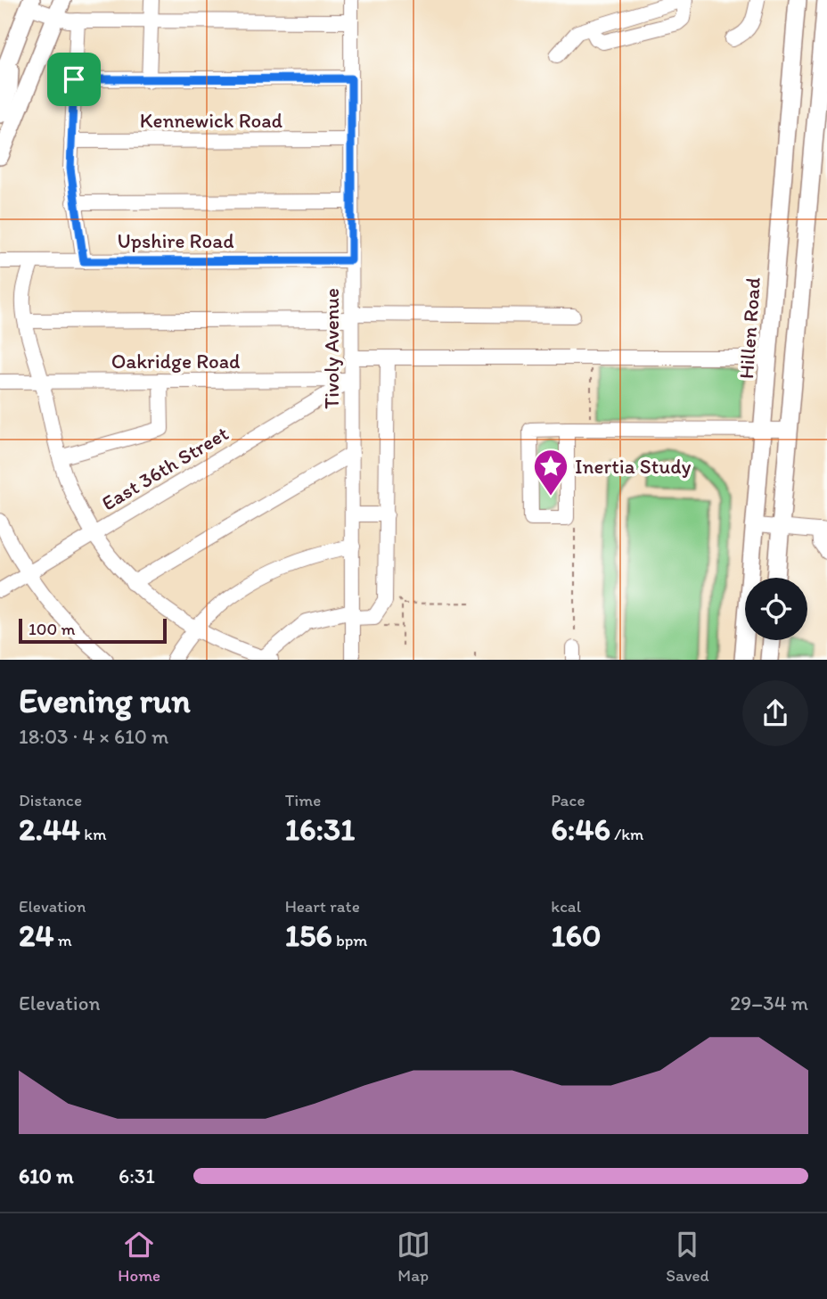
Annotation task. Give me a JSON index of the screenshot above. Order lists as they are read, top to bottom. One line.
{"streets":{"main road":["Hillen Road"],"street":["Kennewick Road","Upshire Road","Tivoly Avenue","Oakridge Road","East 36th Street"]},"crossings":[["Kennewick Road","Tivoly Avenue"],["Upshire Road","Tivoly Avenue"],["Tivoly Avenue","Oakridge Road"],["Tivoly Avenue","East 36th Street"],["Oakridge Road","East 36th Street"]],"places":{"place":["Inertia Study"]},"scale_bar":"100 m","page":{"scale":"100 m","heading":["Evening run","18:03 · 4 × 610 m"],"stats":[["Distance","2.44 km"],["Time","16:31"],["Pace","6:46 /km"],["Elevation","24 m"],["Heart rate","156 bpm"],["kcal","160"]],"chart":["Elevation","29–34 m"],"list":[{"name":"610 m","note":"6:31"}],"tabs":["Home","Map","Saved"]}}
